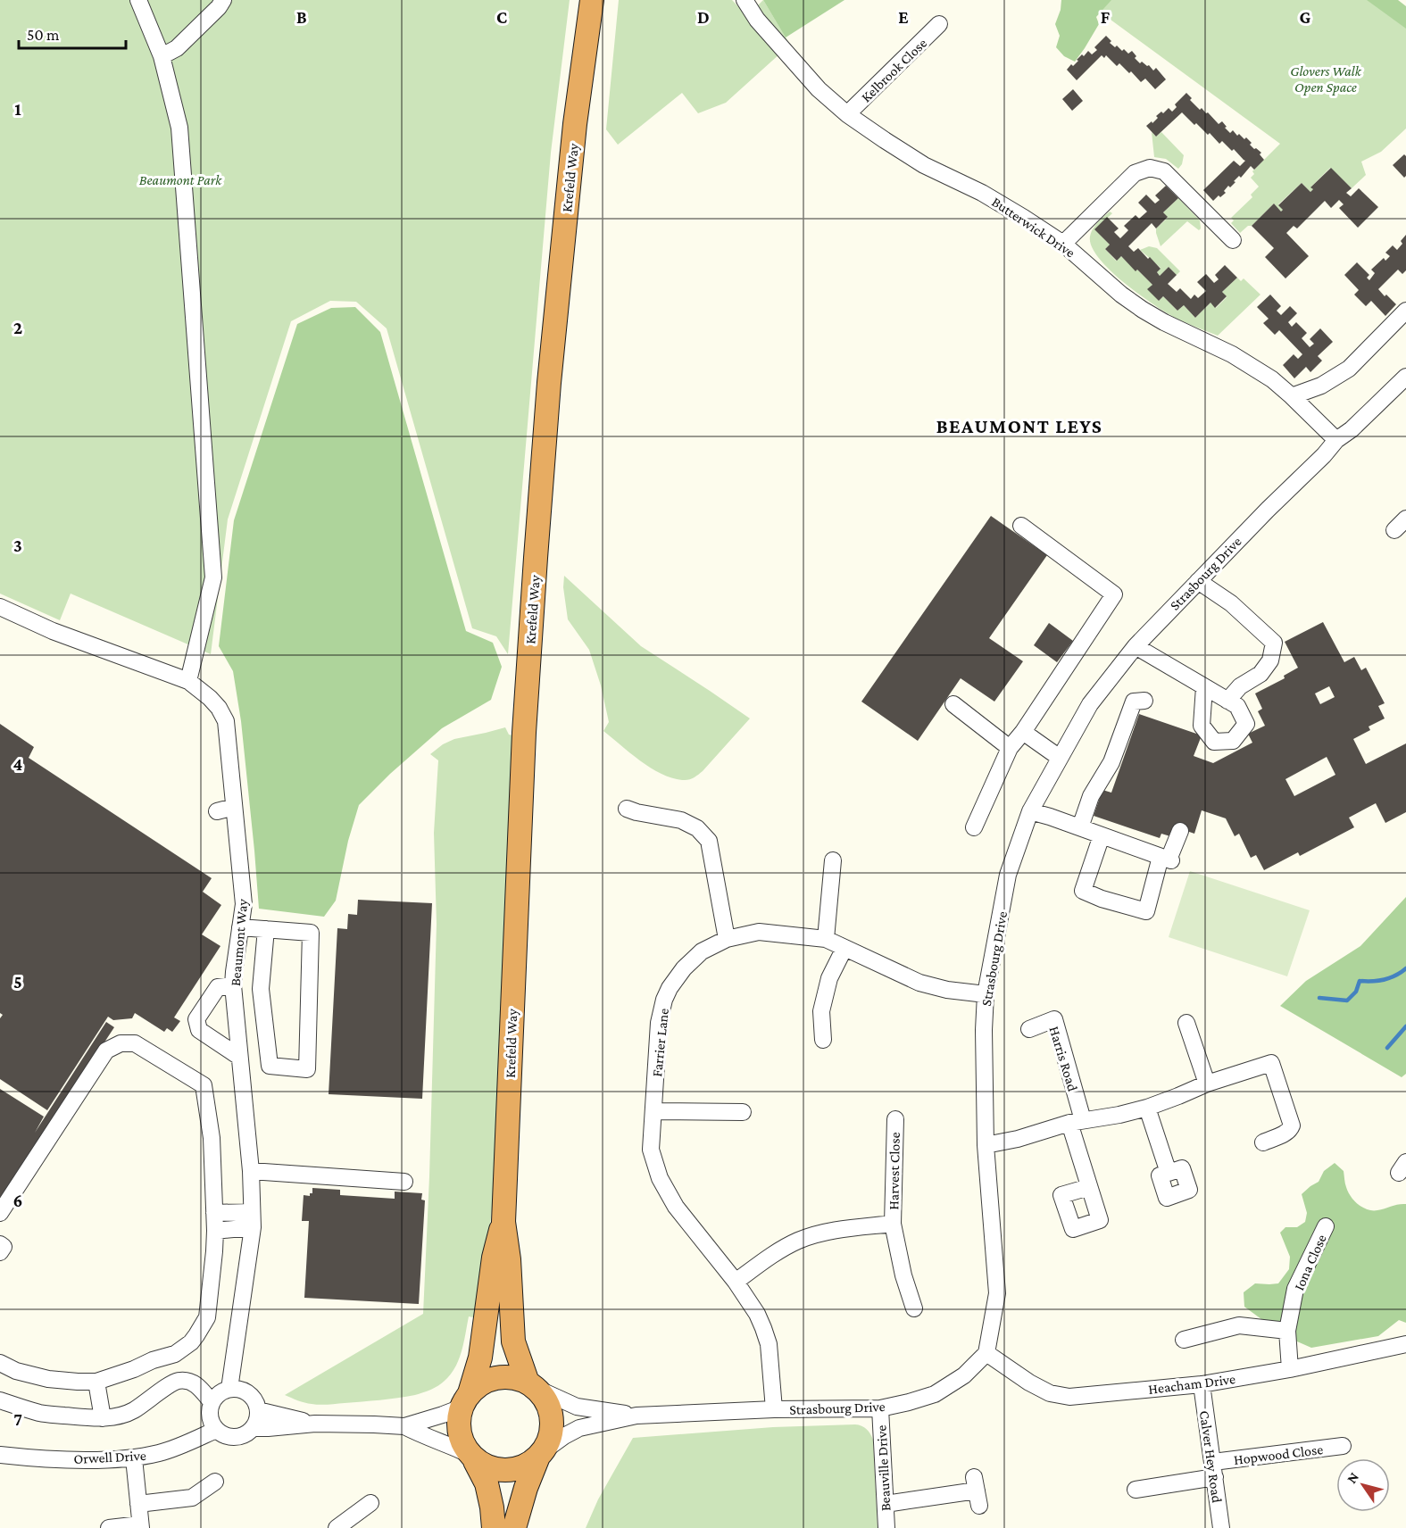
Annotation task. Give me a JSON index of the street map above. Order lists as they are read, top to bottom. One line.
{"streets":{"highway":["Krefeld Way"],"street":["Kelbrook Close","Butterwick Drive","Strasbourg Drive","Beaumont Way","Farrier Lane","Harris Road","Harvest Close","Iona Close","Heacham Drive","Hopwood Close","Orwell Drive","Calver Hey Road","Beauville Drive"]},"crossings":[["Kelbrook Close","Butterwick Drive"],["Krefeld Way","Strasbourg Drive"],["Butterwick Drive","Strasbourg Drive"],["Strasbourg Drive","Farrier Lane"],["Strasbourg Drive","Heacham Drive"],["Strasbourg Drive","Beauville Drive"],["Beaumont Way","Orwell Drive"],["Farrier Lane","Harvest Close"],["Iona Close","Heacham Drive"],["Heacham Drive","Calver Hey Road"],["Hopwood Close","Calver Hey Road"]],"districts":["BEAUMONT LEYS"],"parks":["Glovers Walk Open Space","Beaumont Park"],"scale_bar":"50 m","north":"top left","grid":{"columns":["B","C","D","E","F","G"],"rows":["1","2","3","4","5","6","7"]}}
